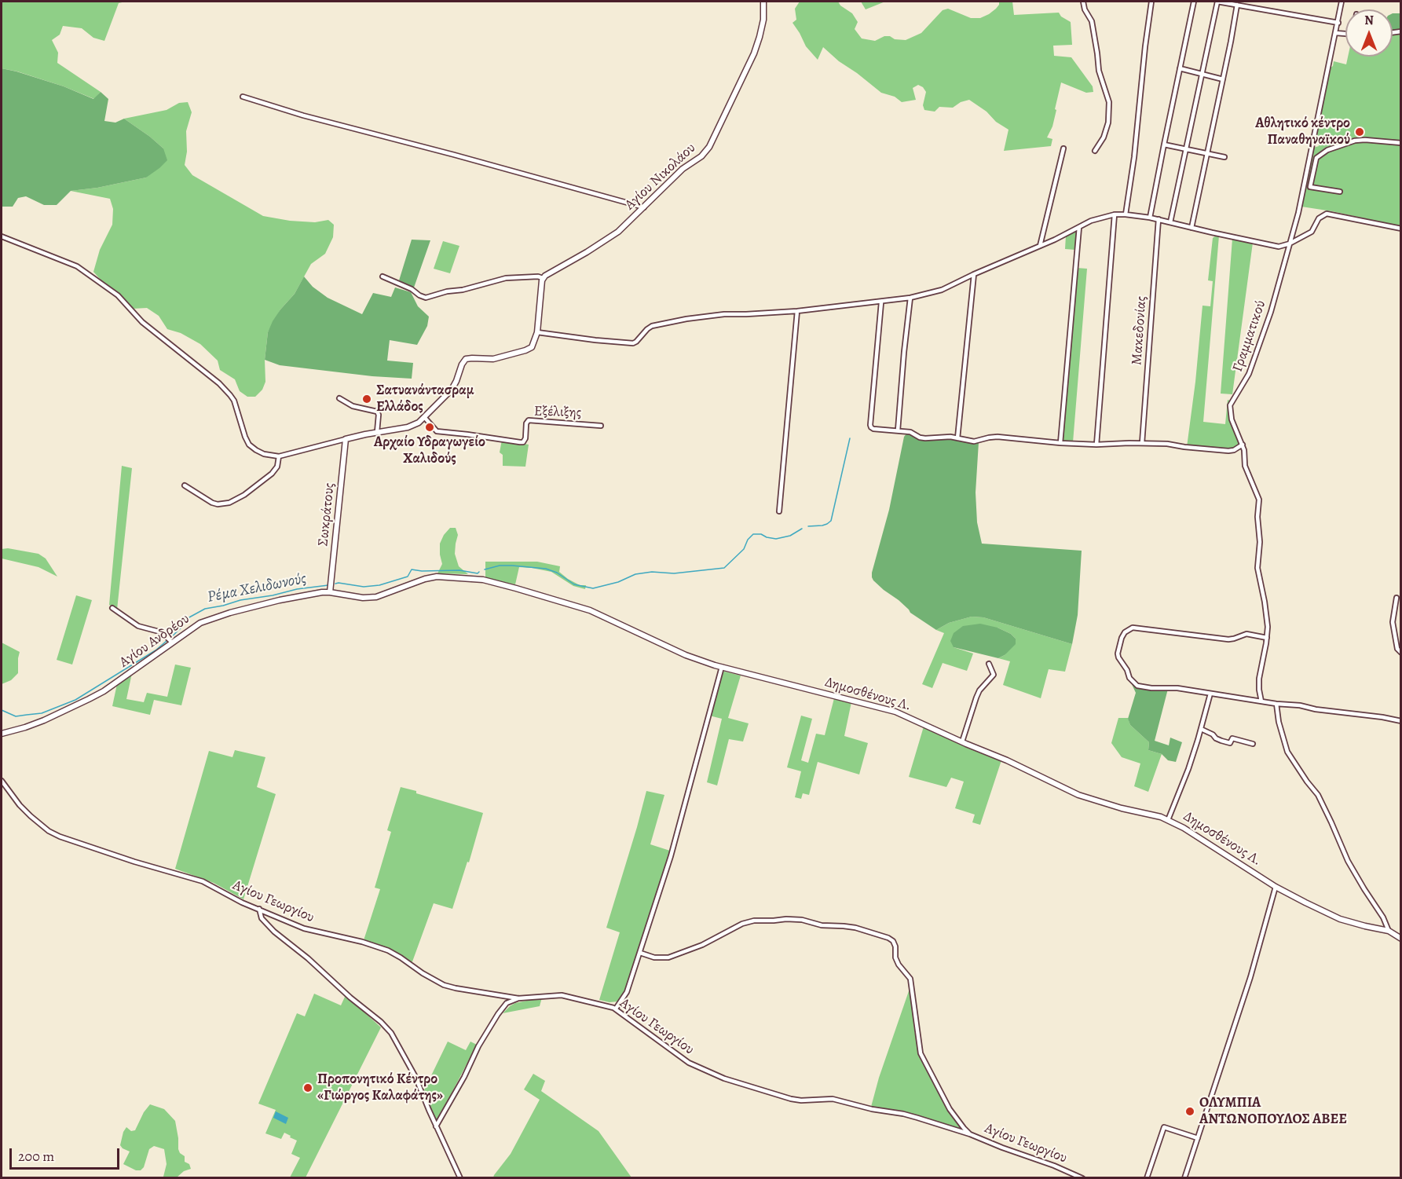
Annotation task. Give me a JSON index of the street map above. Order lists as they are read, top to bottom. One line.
{"streets":{"street":["Αγίου Νικολάου","Μακεδονίας","Γραμματικού","Εξέλιξης","Σωκράτους","Αγίου Ανδρέου","Δημοσθένους Λ.","Αγίου Γεωργίου"]},"crossings":[["Σωκράτους","Αγίου Ανδρέου"],["Σωκράτους","Δημοσθένους Λ."],["Αγίου Ανδρέου","Δημοσθένους Λ."]],"water":["Ρέμα Χελιδωνούς"],"places":["Αθλητικό κέντρο Παναθηναϊκού","Σατυανάντασραμ Ελλάδος","Αρχαίο Υδραγωγείο Χαλιδούς","Προπονητικό Κέντρο «Γιώργος Καλαφάτης»","ΟΛΥΜΠΙΑ ΑΝΤΩΝΟΠΟΥΛΟΣ ΑΒΕΕ"],"scale_bar":"200 m","north":"top"}
